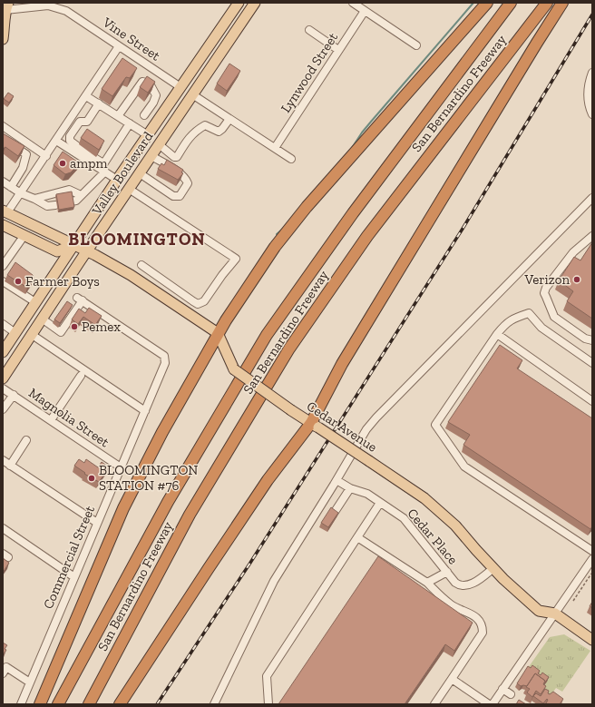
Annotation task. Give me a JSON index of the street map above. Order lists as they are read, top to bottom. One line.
{"streets":{"highway":["San Bernardino Freeway"],"main road":["Valley Boulevard","Cedar Avenue"],"street":["Vine Street","Lynwood Street","Magnolia Street","Cedar Place","Commercial Street"]},"crossings":[["Vine Street","Valley Boulevard"],["Valley Boulevard","Commercial Street"],["Magnolia Street","Commercial Street"],["Cedar Avenue","Cedar Place"]],"districts":["BLOOMINGTON"],"places":["ampm","Verizon","Farmer Boys","Pemex","BLOOMINGTON STATION #76"]}
